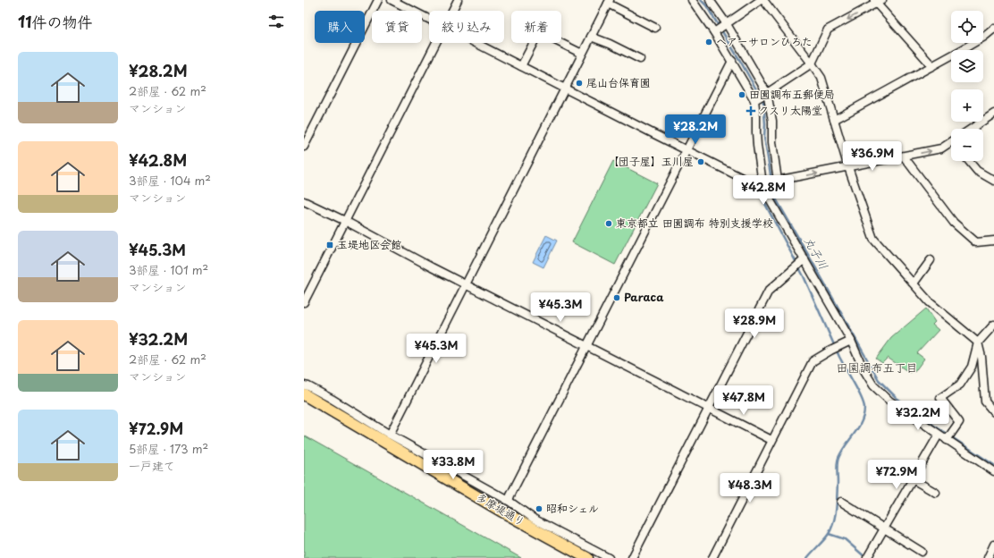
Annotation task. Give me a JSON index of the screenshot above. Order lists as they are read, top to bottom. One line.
{"streets":{"main road":["多摩堤通り"]},"districts":["田園調布五丁目"],"water":["丸子川"],"places":{"other":["ヘアーサロンひろた","尾山台保育園","田園調布五郵便局","【団子屋】玉川屋","東京都立 田園調布 特別支援学校","Paraca","昭和シェル"],"health":["クスリ太陽堂"],"transit":["玉堤地区会館"]},"page":{"heading":"11件の物件","map_buttons":["+","−"],"chip":["購入","賃貸","絞り込み","新着"],"list":[{"name":"¥28.2M","note":"2部屋 · 62 m² · マンション"},{"name":"¥42.8M","note":"3部屋 · 104 m² · マンション"},{"name":"¥45.3M","note":"3部屋 · 101 m² · マンション"},{"name":"¥32.2M","note":"2部屋 · 62 m² · マンション"},{"name":"¥72.9M","note":"5部屋 · 173 m² · 一戸建て"}],"price":["¥28.2M","¥36.9M","¥42.8M","¥45.3M","¥28.9M","¥45.3M","¥47.8M","¥32.2M","¥33.8M","¥72.9M","¥48.3M"]}}
